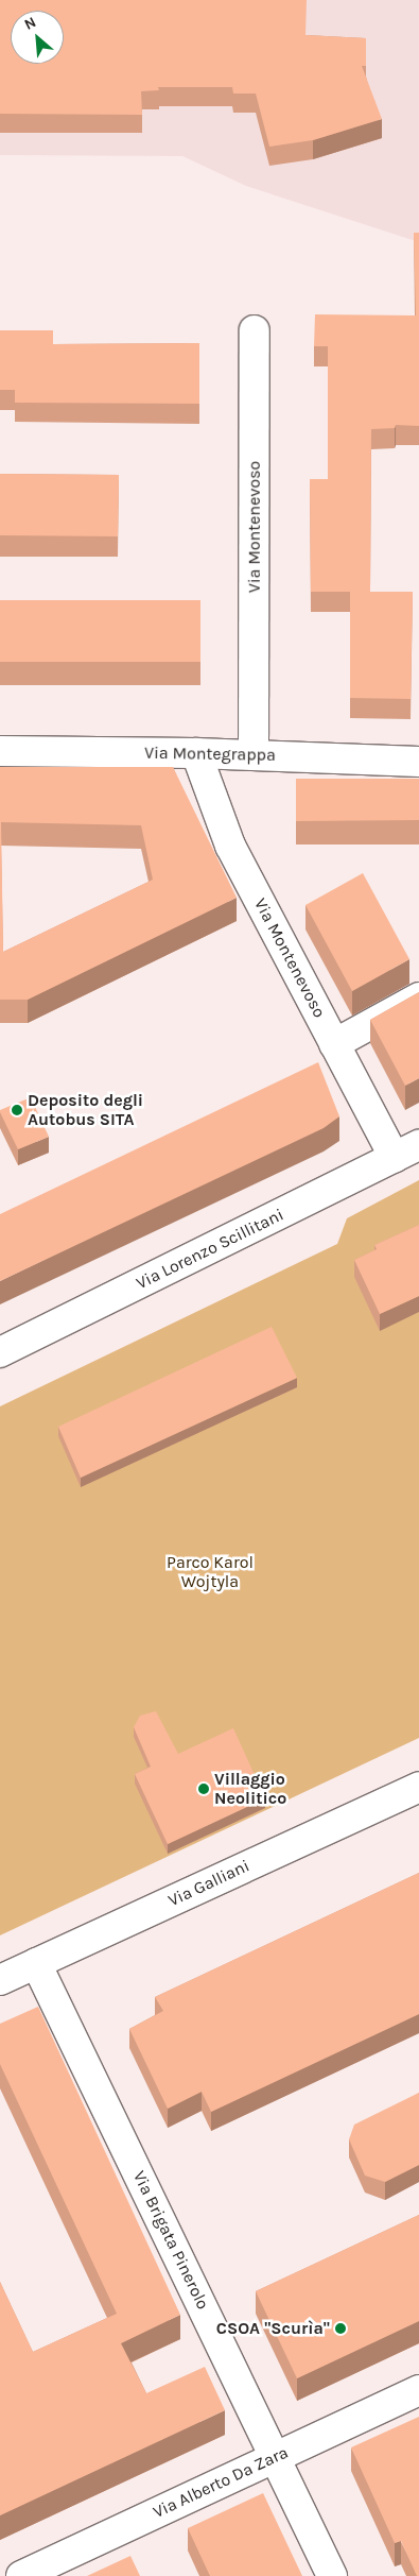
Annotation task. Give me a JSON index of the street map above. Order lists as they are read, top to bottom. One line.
{"streets":{"street":["Via Montenevoso","Via Montegrappa","Via Lorenzo Scillitani","Via Galliani","Via Brigata Pinerolo","Via Alberto Da Zara"]},"crossings":[["Via Montenevoso","Via Montegrappa"],["Via Montenevoso","Via Lorenzo Scillitani"],["Via Galliani","Via Brigata Pinerolo"],["Via Brigata Pinerolo","Via Alberto Da Zara"]],"parks":["Parco Karol Wojtyla"],"places":["Deposito degli Autobus SITA","Villaggio Neolitico","CSOA \"Scurìa\""],"north":"top left"}
